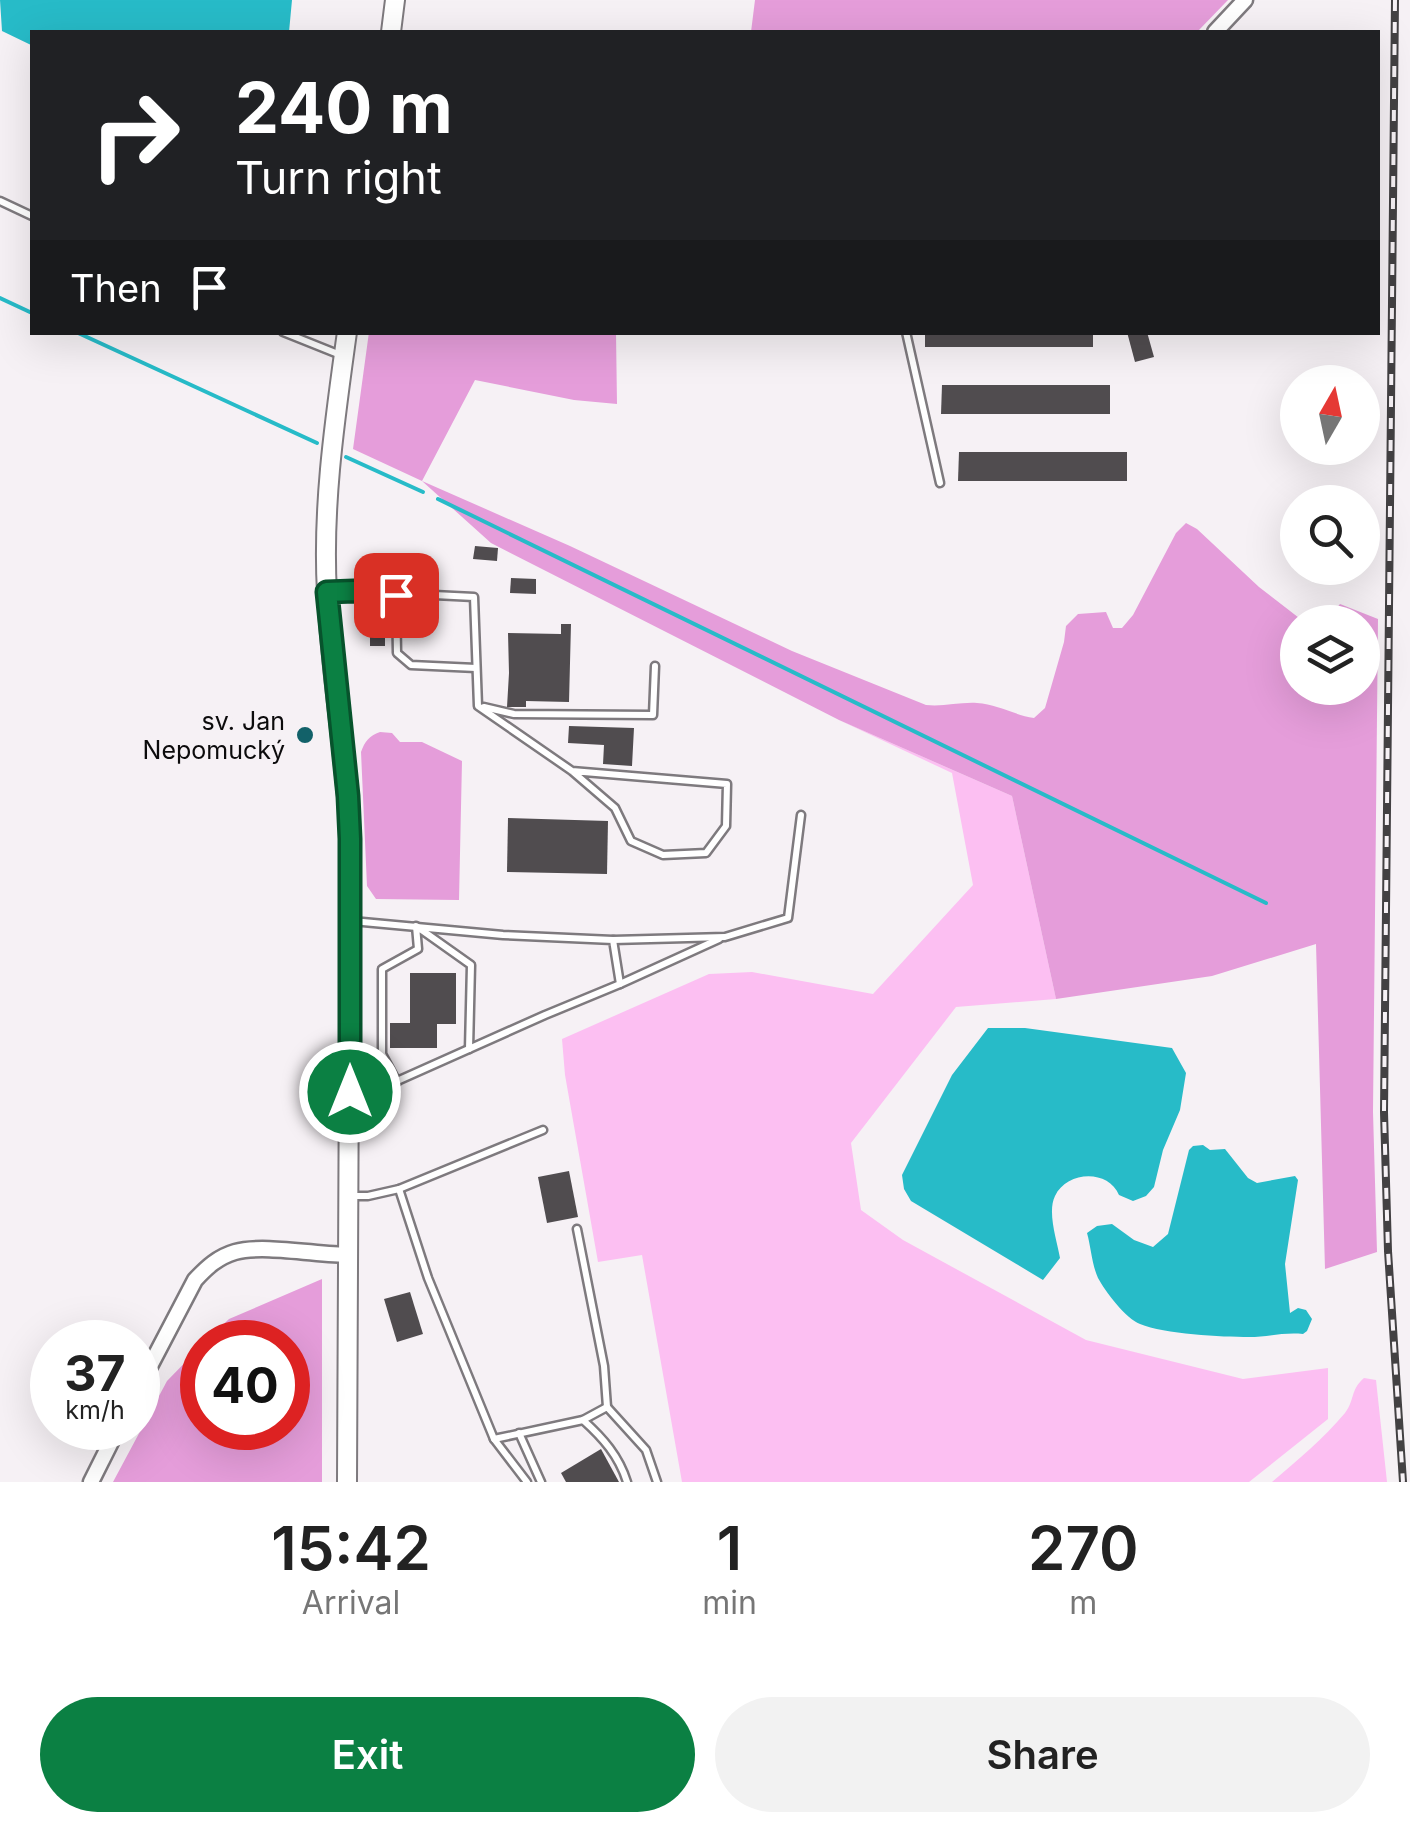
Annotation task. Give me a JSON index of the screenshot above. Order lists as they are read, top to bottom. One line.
{"places":["sv. Jan Nepomucký"],"north":"top","page":{"turn":["240 m","Turn right"],"then":"Then","speed":"37 km/h","limit":"40","eta":["15:42","Arrival","1","min","270","m"],"buttons":["Exit","Share"]}}
